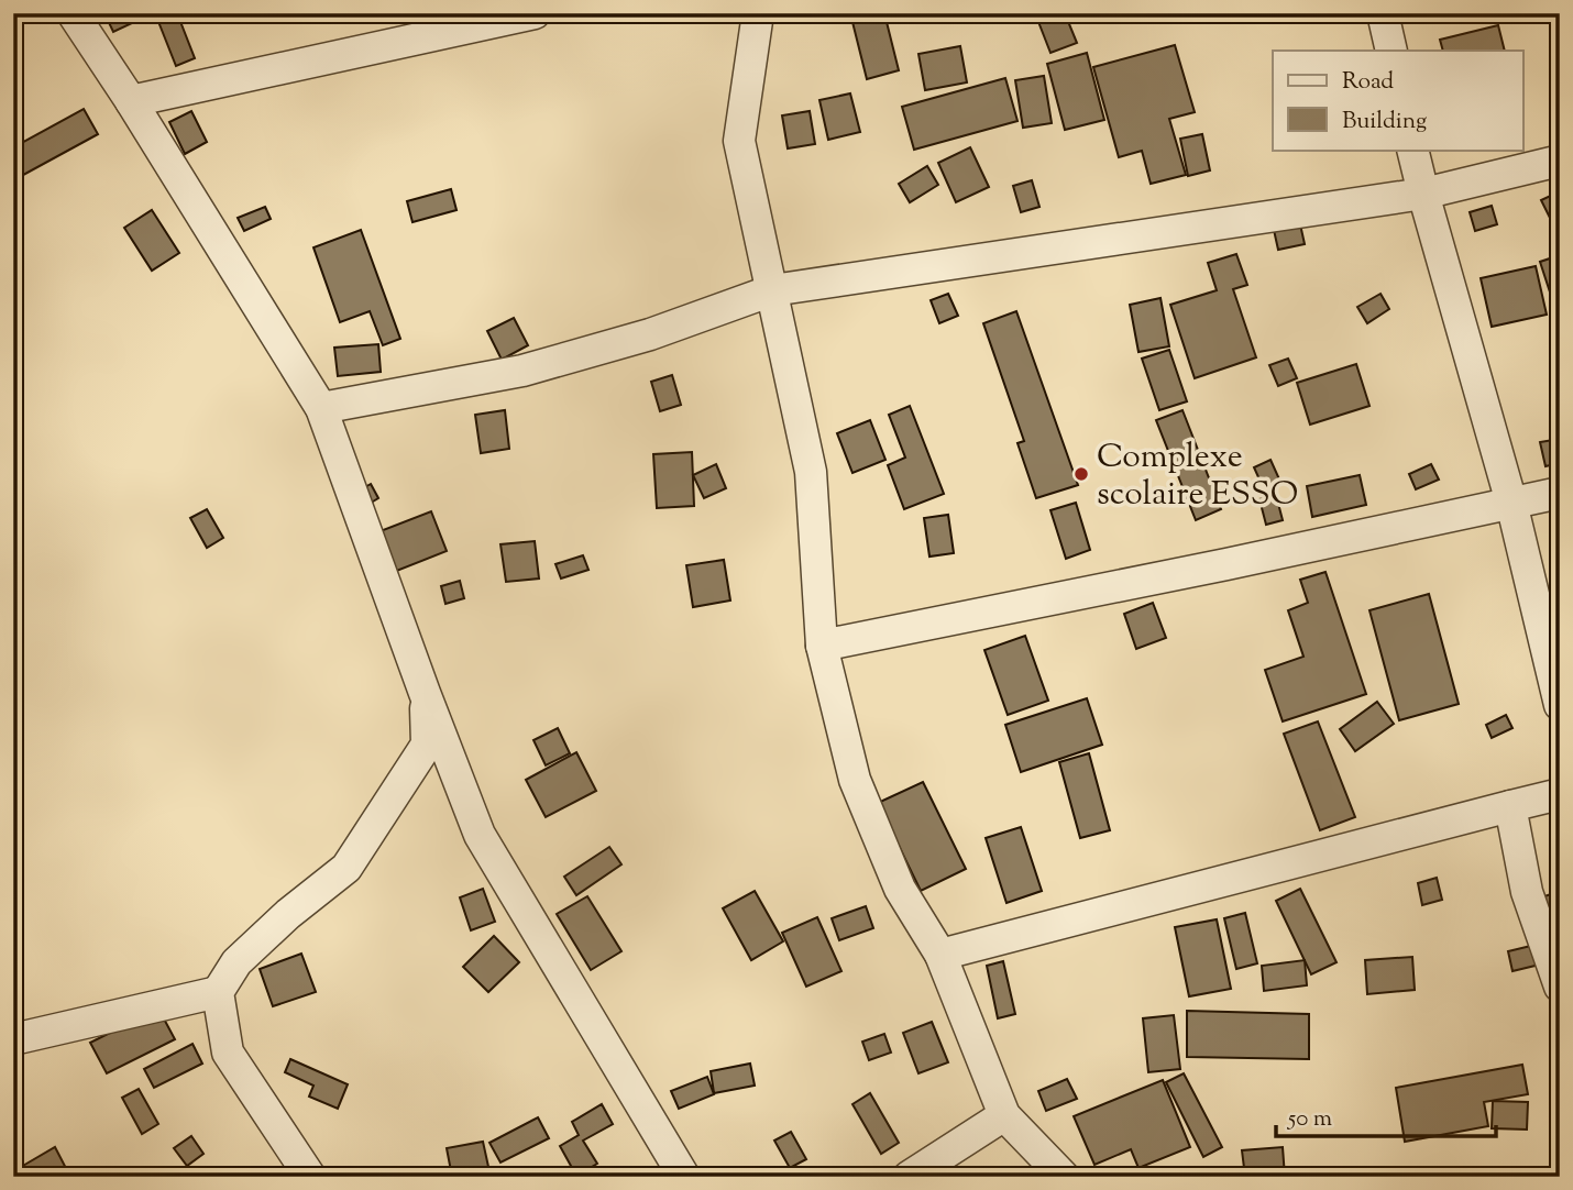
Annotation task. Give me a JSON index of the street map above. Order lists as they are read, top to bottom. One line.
{"places":["Complexe scolaire ESSO"],"legend":["Road","Building"],"scale_bar":"50 m"}
